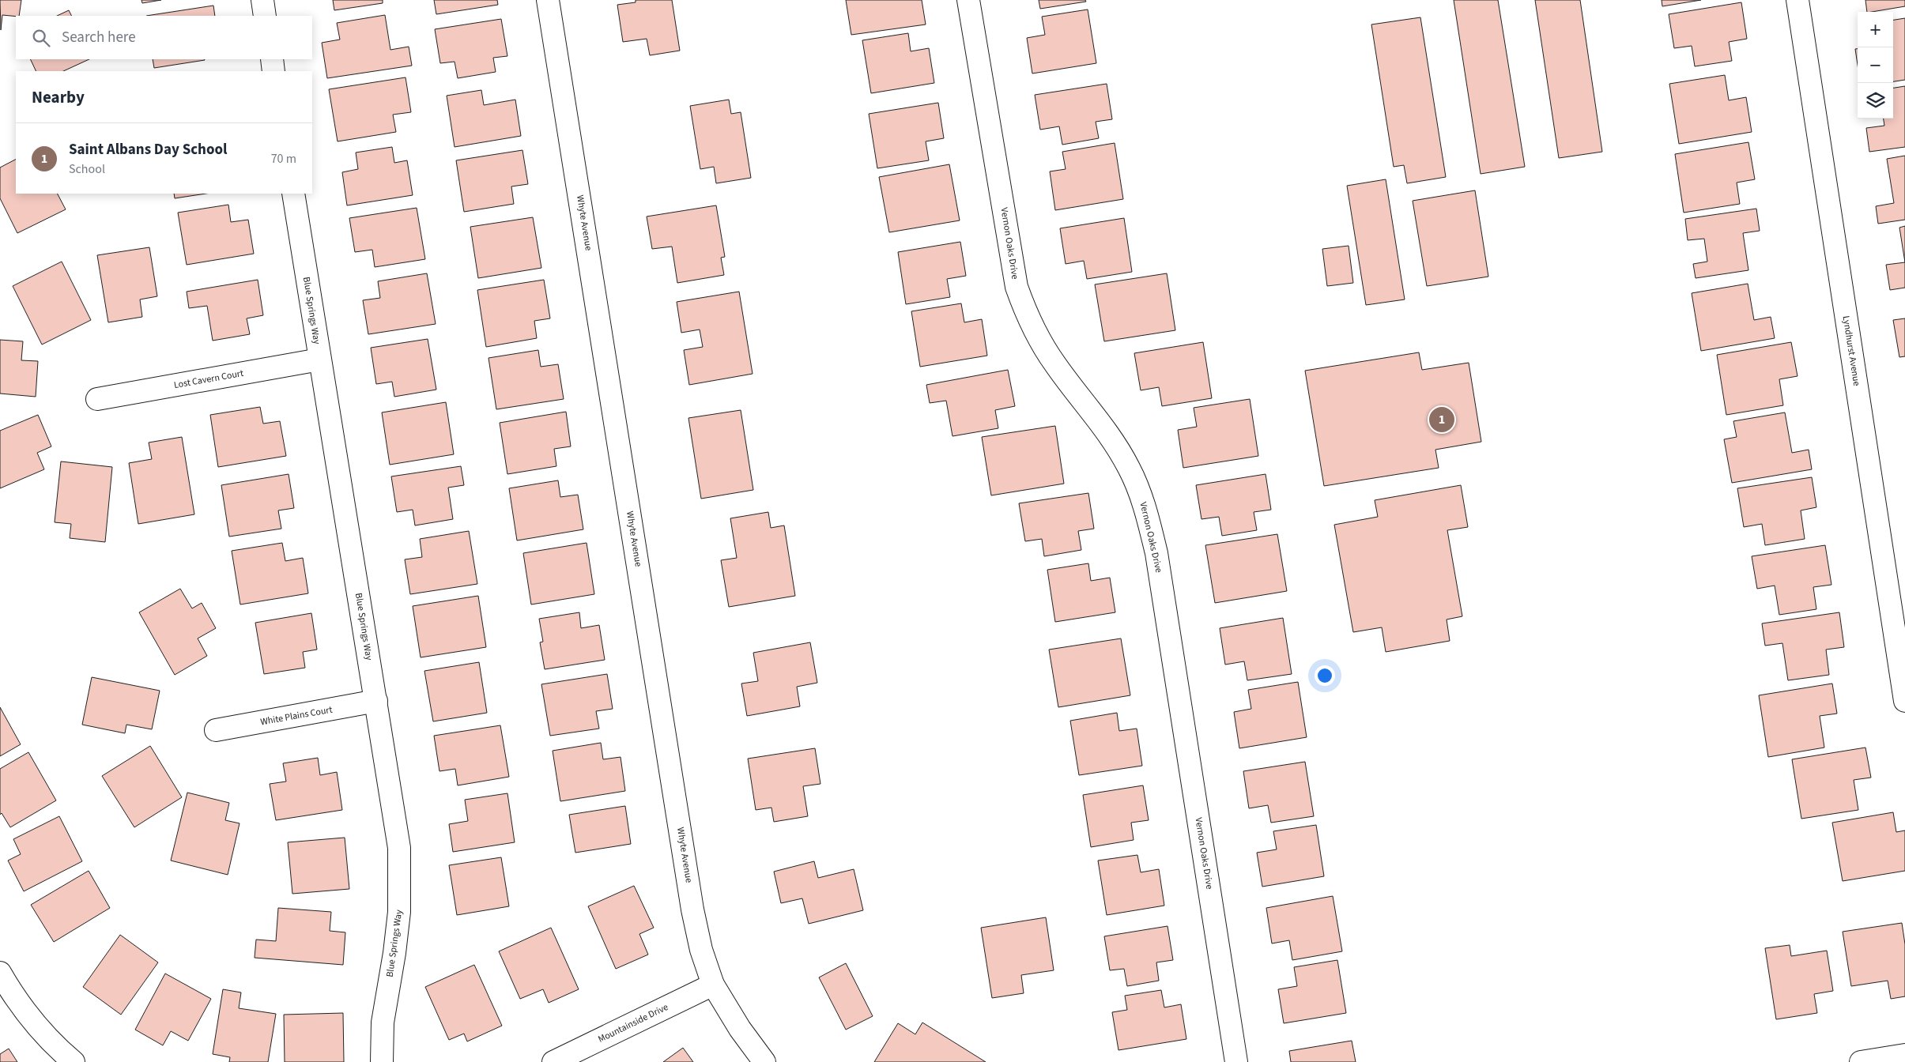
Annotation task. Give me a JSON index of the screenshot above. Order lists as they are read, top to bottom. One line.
{"streets":{"street":["Whyte Avenue","Vernon Oaks Drive","Blue Springs Way","Lyndhurst Avenue","Lost Cavern Court","White Plains Court","Mountainside Drive"]},"crossings":[["Whyte Avenue","Mountainside Drive"],["Blue Springs Way","Lost Cavern Court"],["Blue Springs Way","White Plains Court"]],"page":{"map_buttons":["+","−"],"search":"Search here","heading":"Nearby","list":[{"mark":"1","name":"Saint Albans Day School","note":"School","value":"70 m"}],"pins":"1"}}
